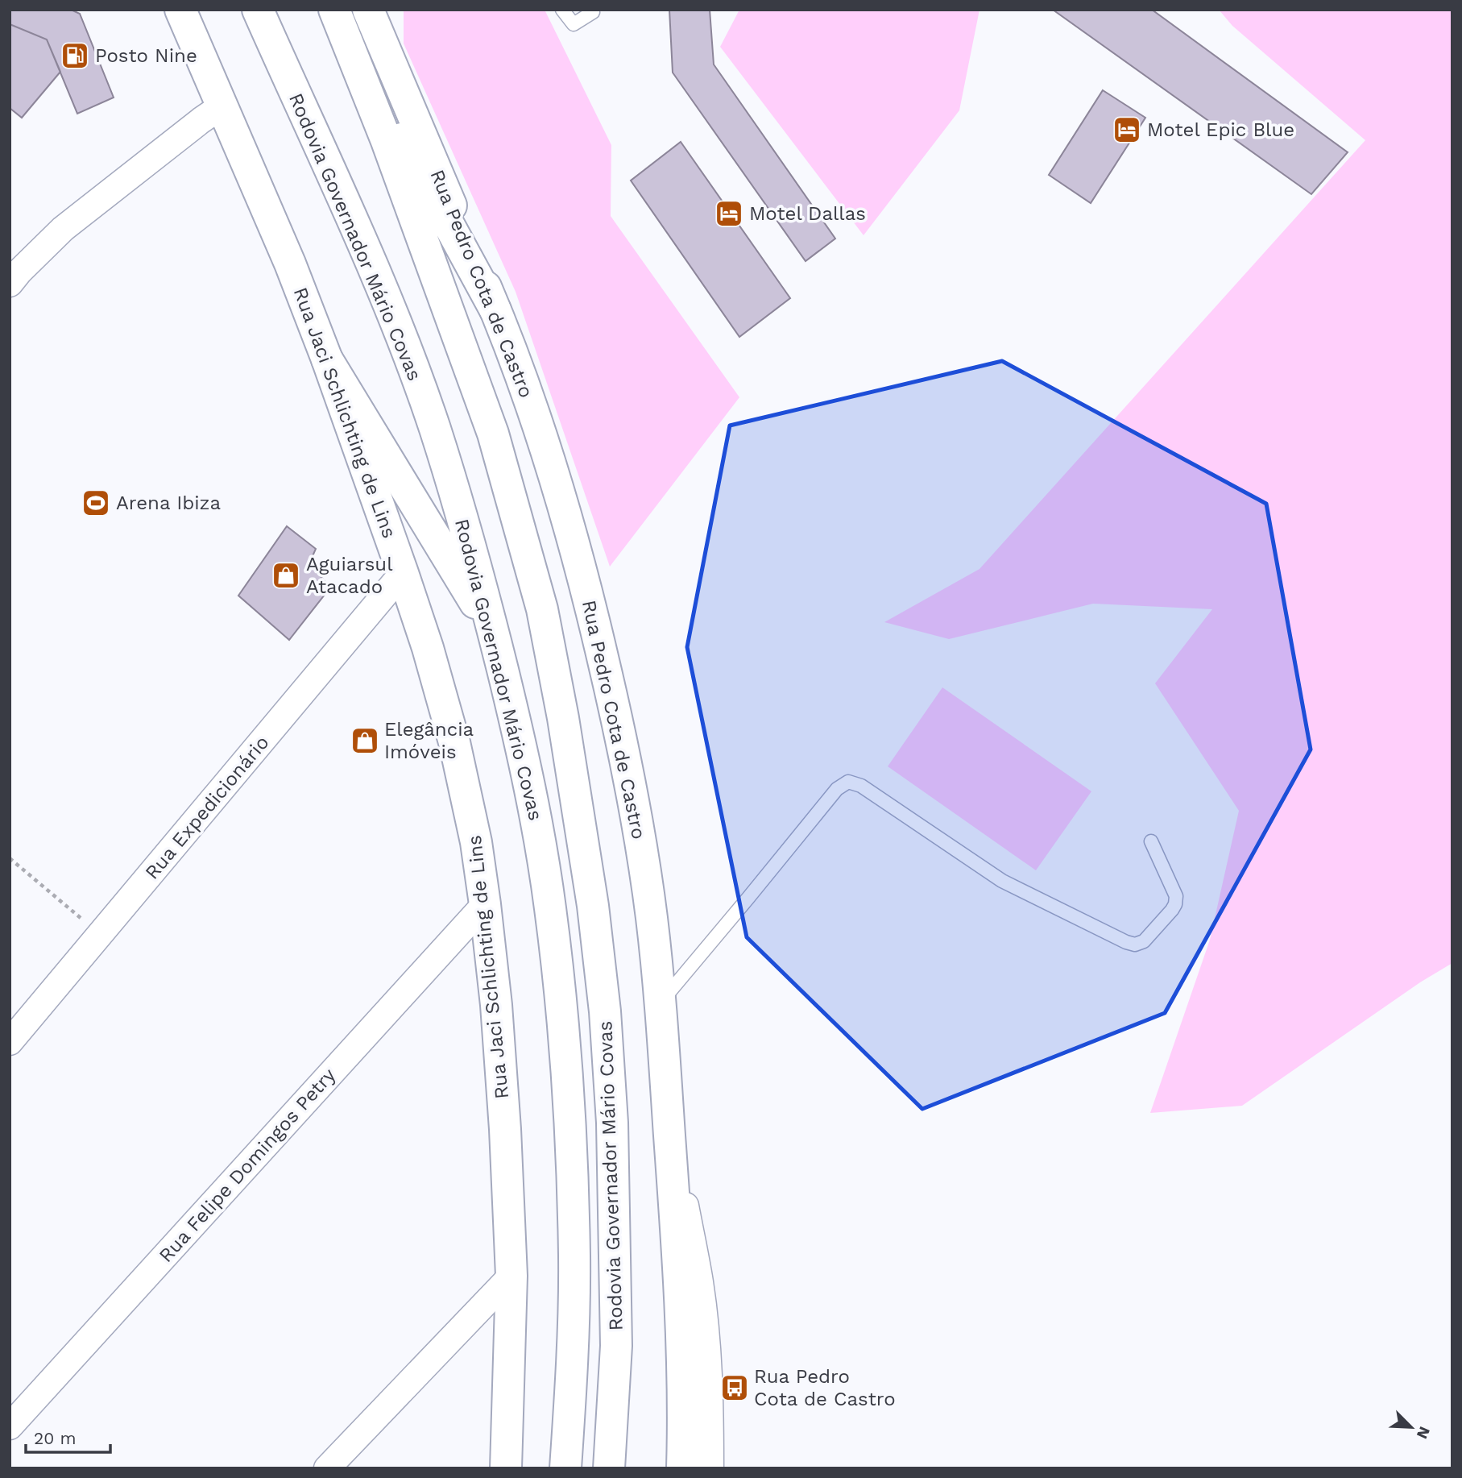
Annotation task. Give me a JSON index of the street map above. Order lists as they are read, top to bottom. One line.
{"streets":{"main road":["Rodovia Governador Mário Covas","Rua Pedro Cota de Castro","Rua Jaci Schlichting de Lins"],"street":["Rua Expedicionário","Rua Felipe Domingos Petry"]},"crossings":[["Rua Jaci Schlichting de Lins","Rua Expedicionário"],["Rua Jaci Schlichting de Lins","Rua Felipe Domingos Petry"]],"places":{"fuel station":["Posto Nine"],"hotel":["Motel Epic Blue","Motel Dallas"],"sports":["Arena Ibiza"],"shop":["Aguiarsul Atacado","Elegância Imóveis"],"bus stop":["Rua Pedro Cota de Castro"]},"scale_bar":"20 m","north":"bottom right"}
